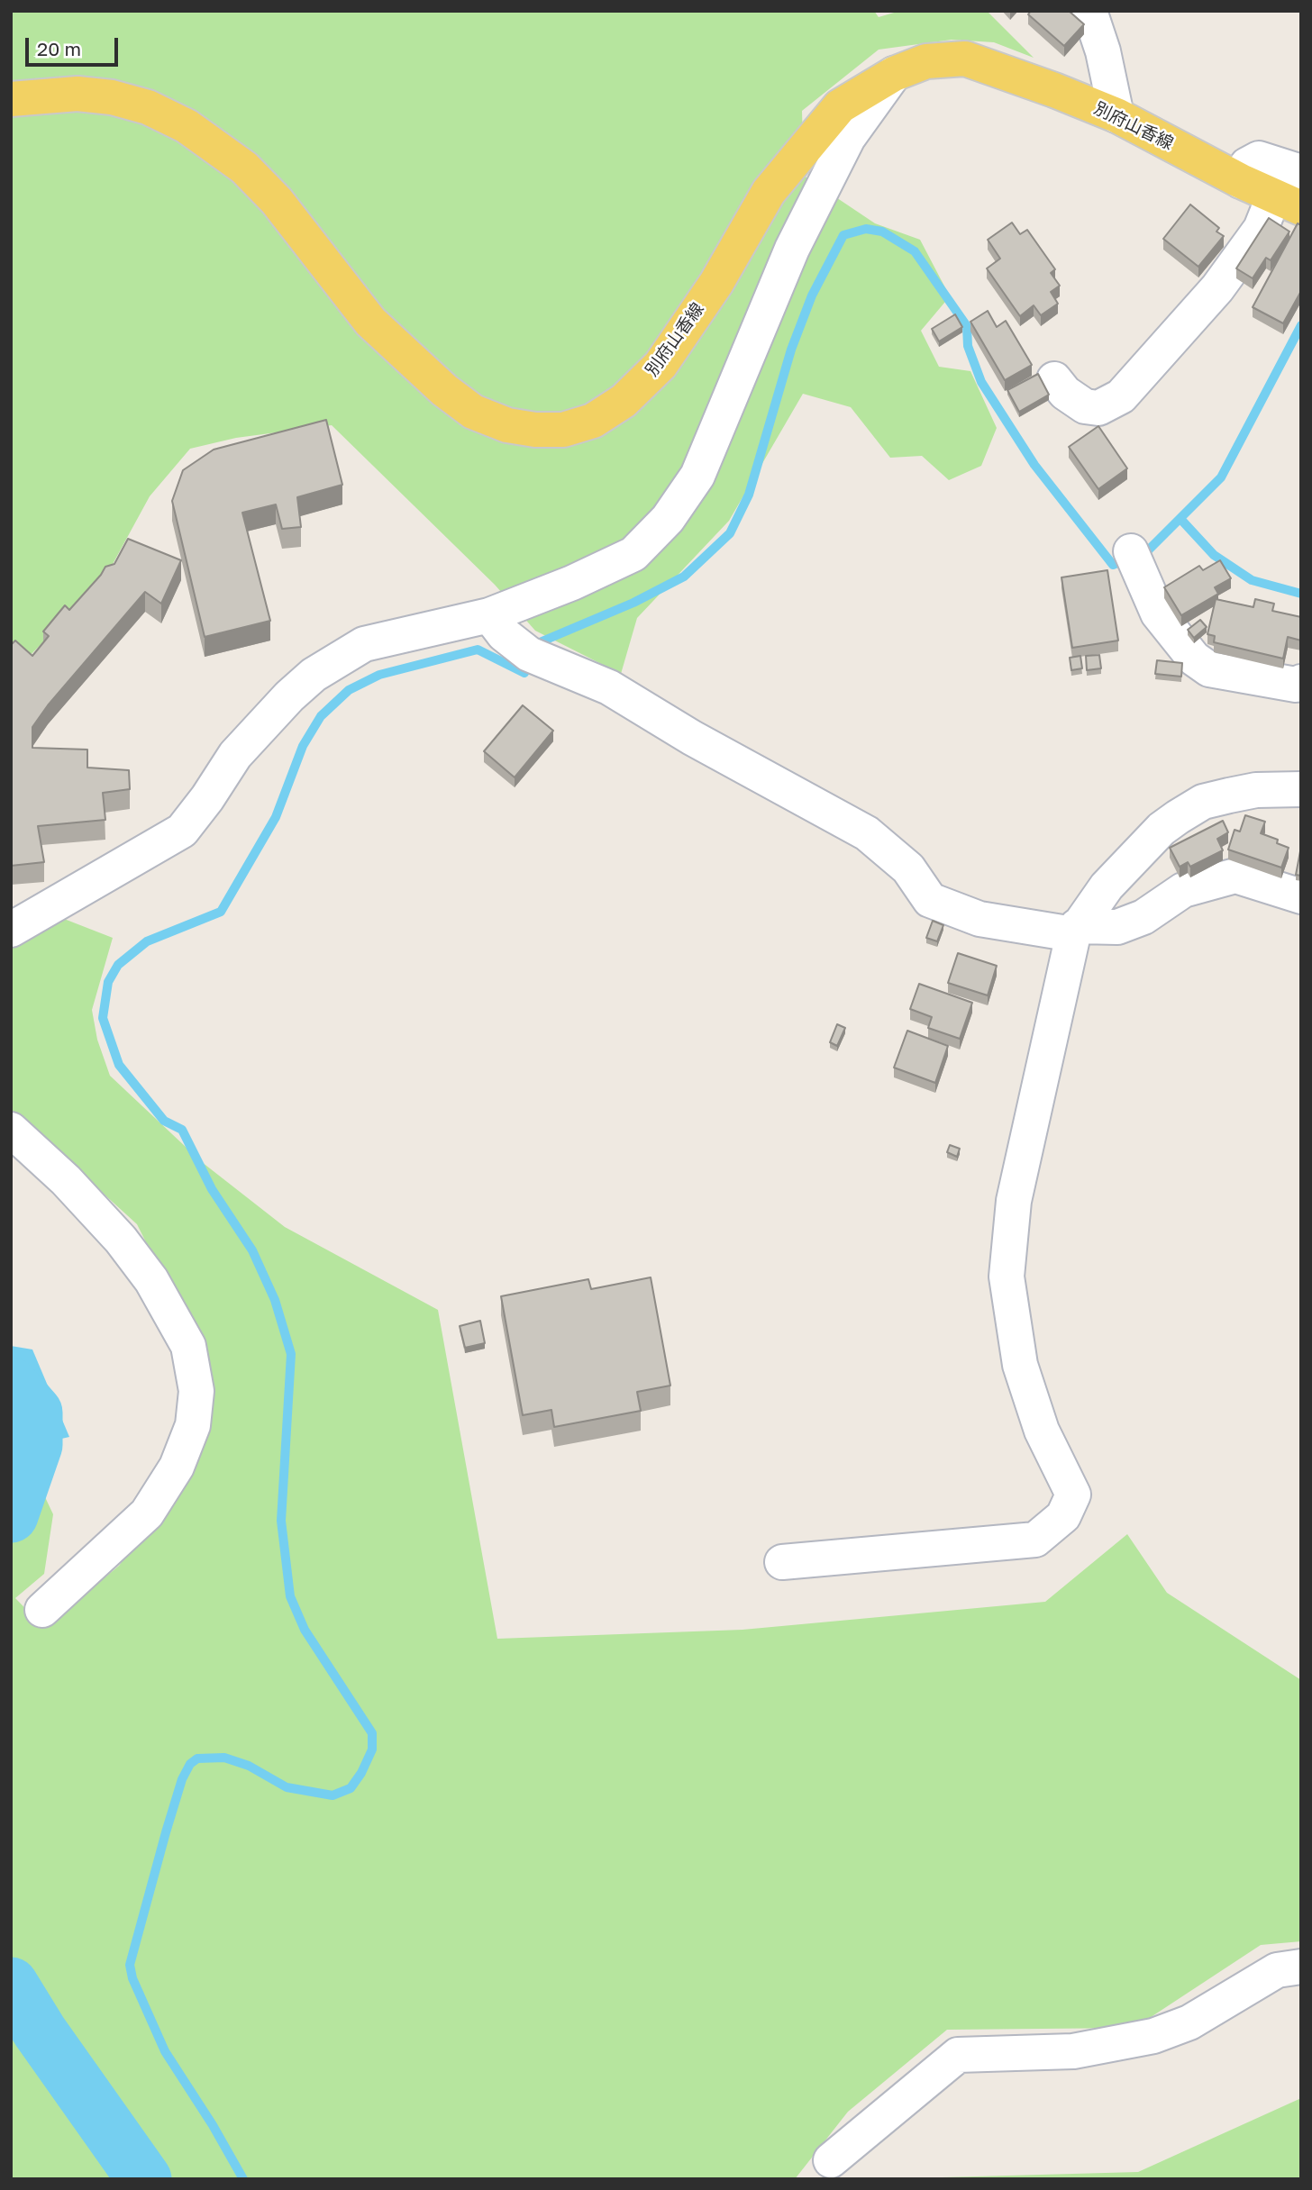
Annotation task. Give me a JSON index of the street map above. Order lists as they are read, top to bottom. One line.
{"streets":{"main road":["別府山香線"]},"scale_bar":"20 m"}
